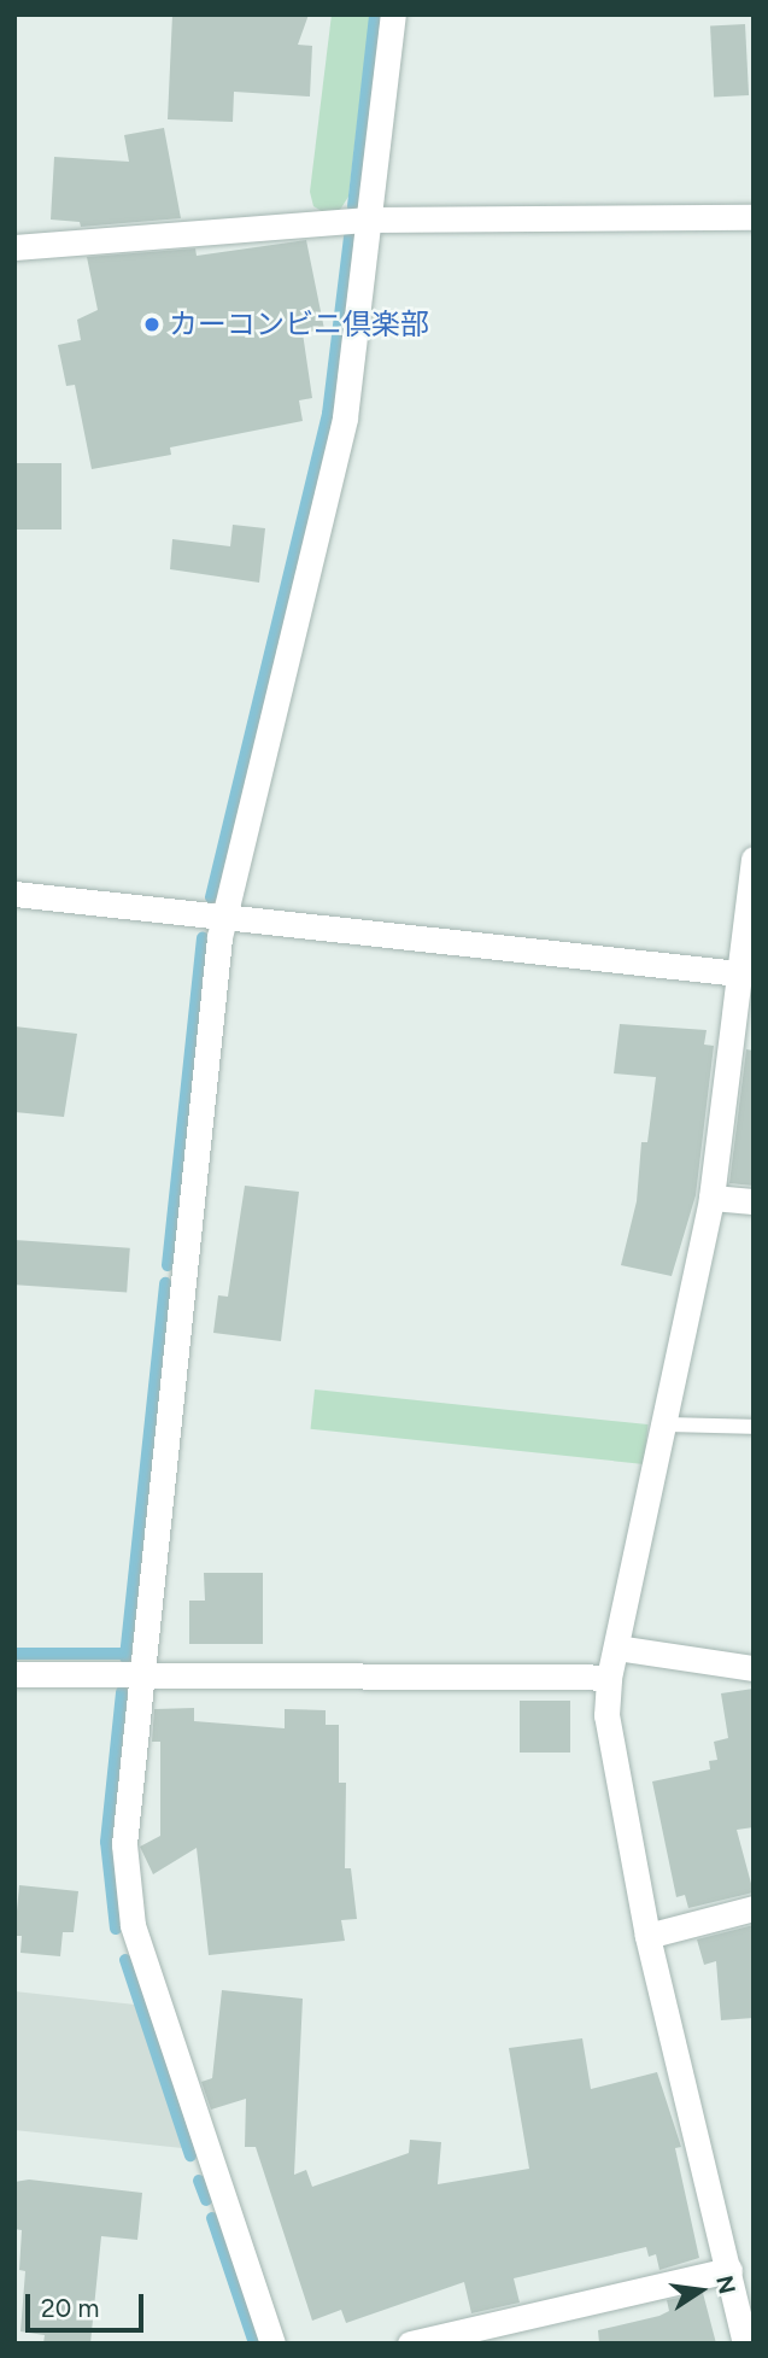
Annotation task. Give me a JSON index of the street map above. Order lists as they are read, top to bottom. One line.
{"places":["カーコンビニ倶楽部"],"scale_bar":"20 m","north":"right"}
